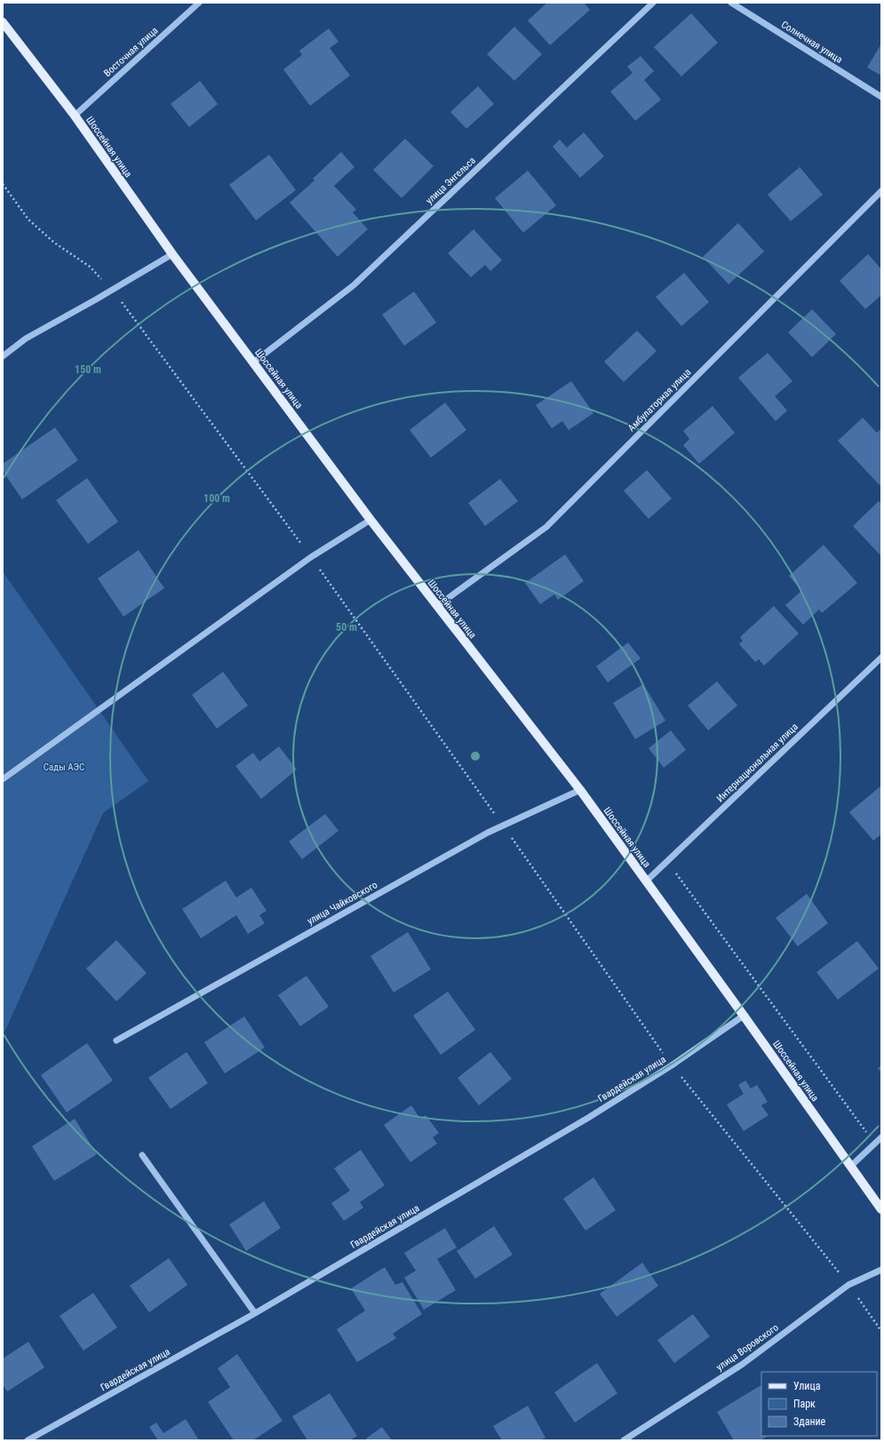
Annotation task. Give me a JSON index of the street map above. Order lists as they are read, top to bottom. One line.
{"streets":{"main road":["Шоссейная улица"],"street":["Солнечная улица","Восточная улица","улица Энгельса","Амбулаторная улица","Интернациональная улица","улица Чайковского","Гвардейская улица","улица Воровского"]},"crossings":[["Восточная улица","Шоссейная улица"],["Шоссейная улица","улица Энгельса"],["Шоссейная улица","Амбулаторная улица"],["Шоссейная улица","Интернациональная улица"],["Шоссейная улица","улица Чайковского"],["Шоссейная улица","Гвардейская улица"]],"parks":["Сады АЭС"],"legend":["Улица","Парк","Здание"],"rings":["150 m","100 m","50 m"]}
